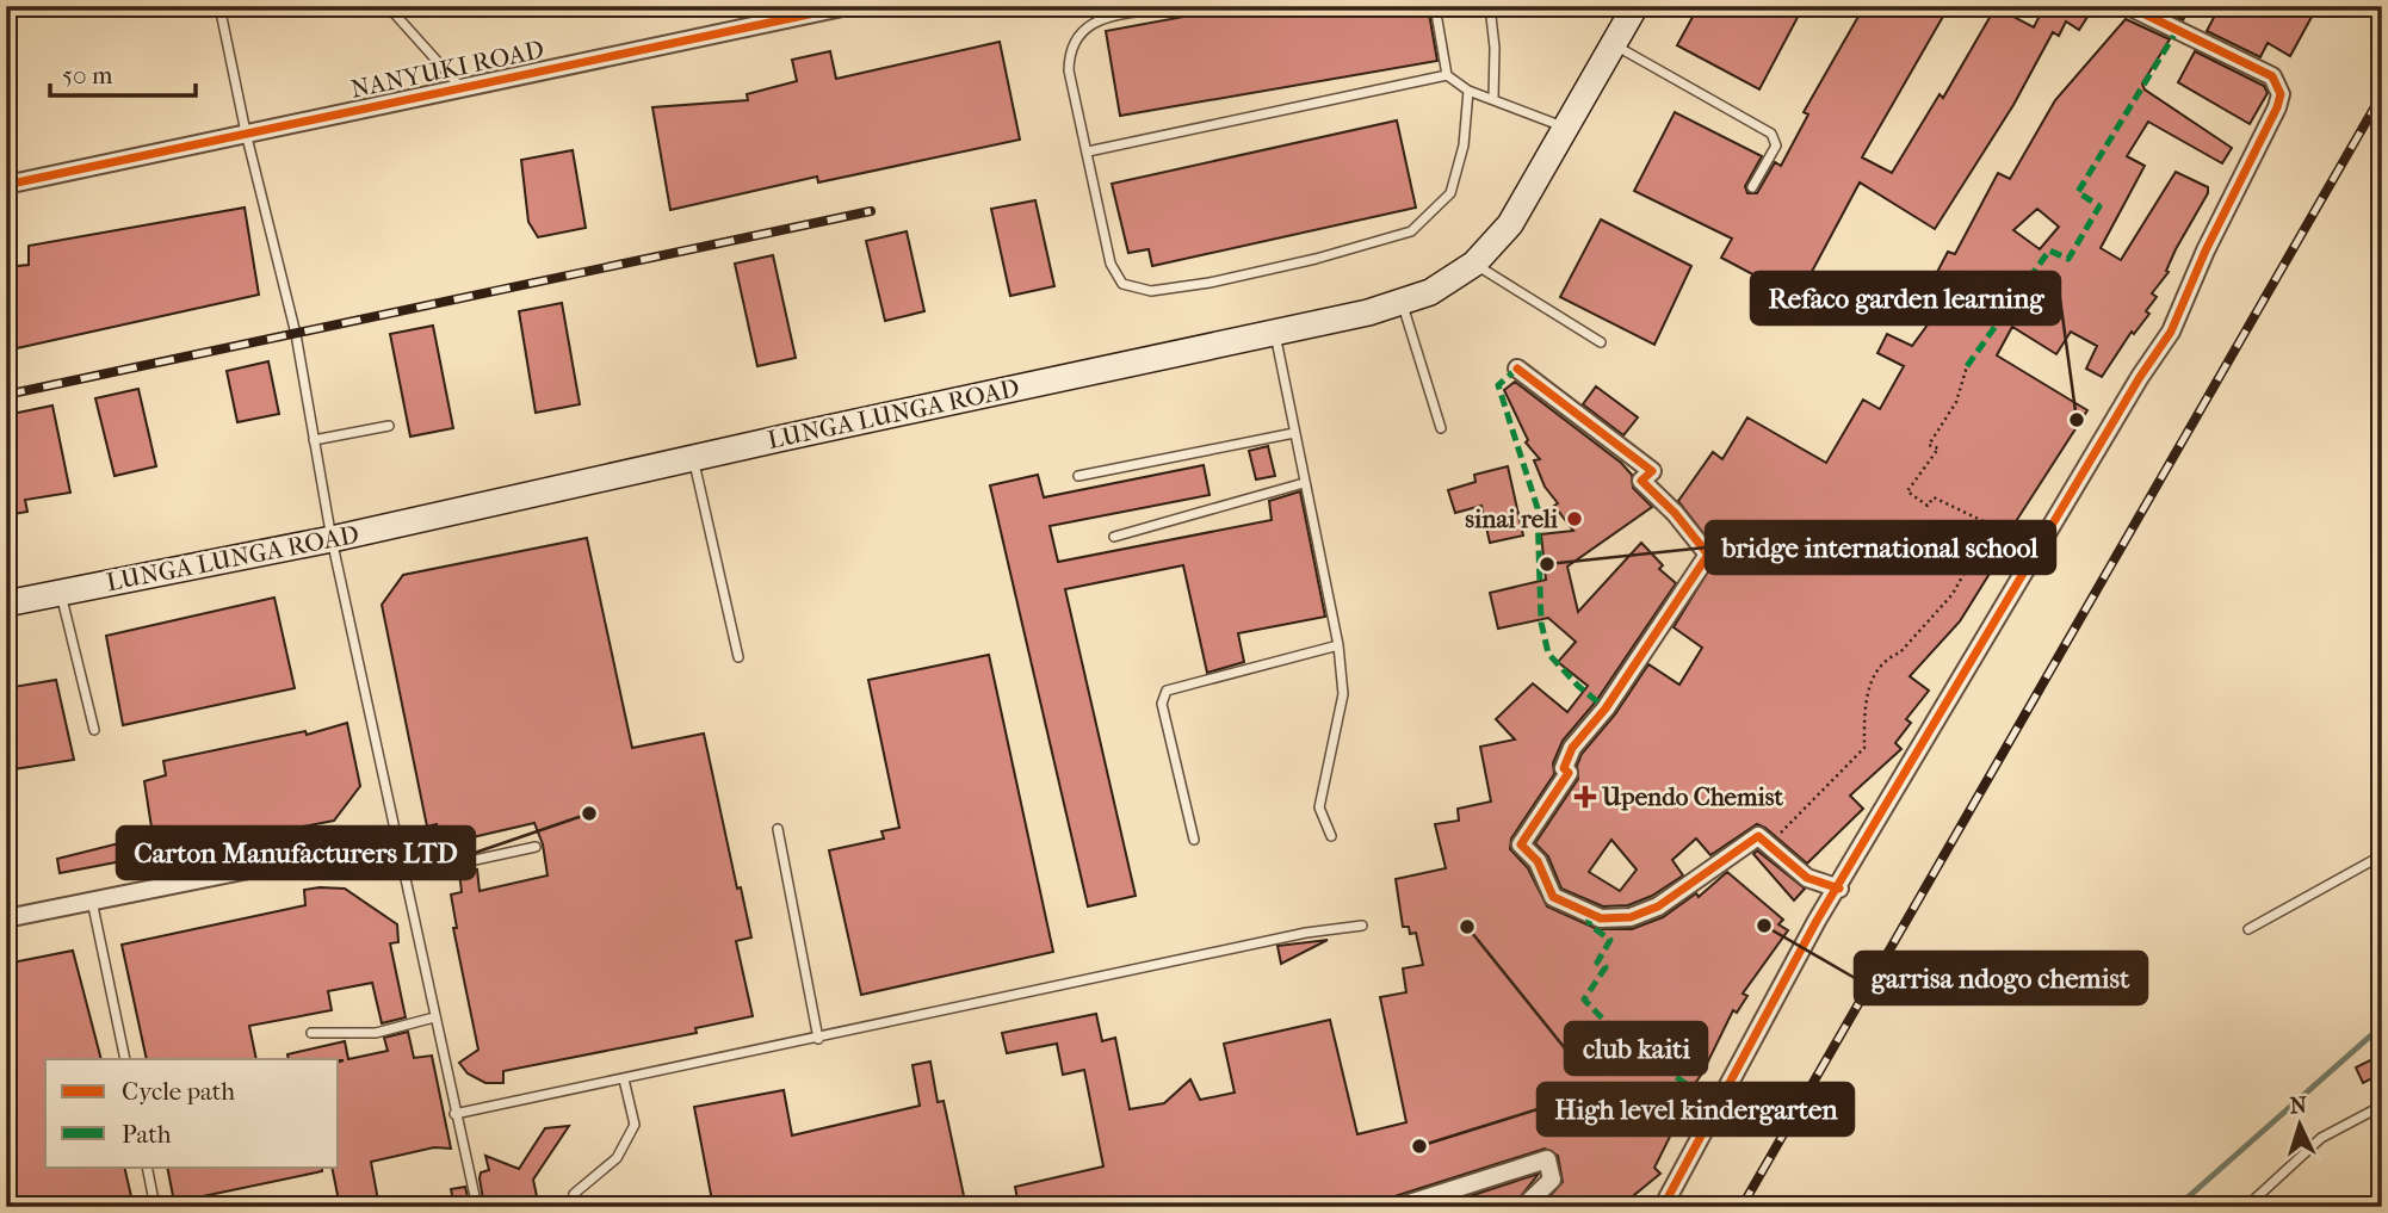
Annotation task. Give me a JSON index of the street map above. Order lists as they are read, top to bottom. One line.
{"streets":{"main road":["LUNGA LUNGA ROAD"],"street":["NANYUKI ROAD"]},"places":{"other":["Refaco garden learning","sinai reli","bridge international school","Carton Manufacturers LTD","garrisa ndogo chemist","club kaiti","High level kindergarten"],"health":["Upendo Chemist"]},"legend":["Cycle path","Path"],"scale_bar":"50 m","north":"top"}
